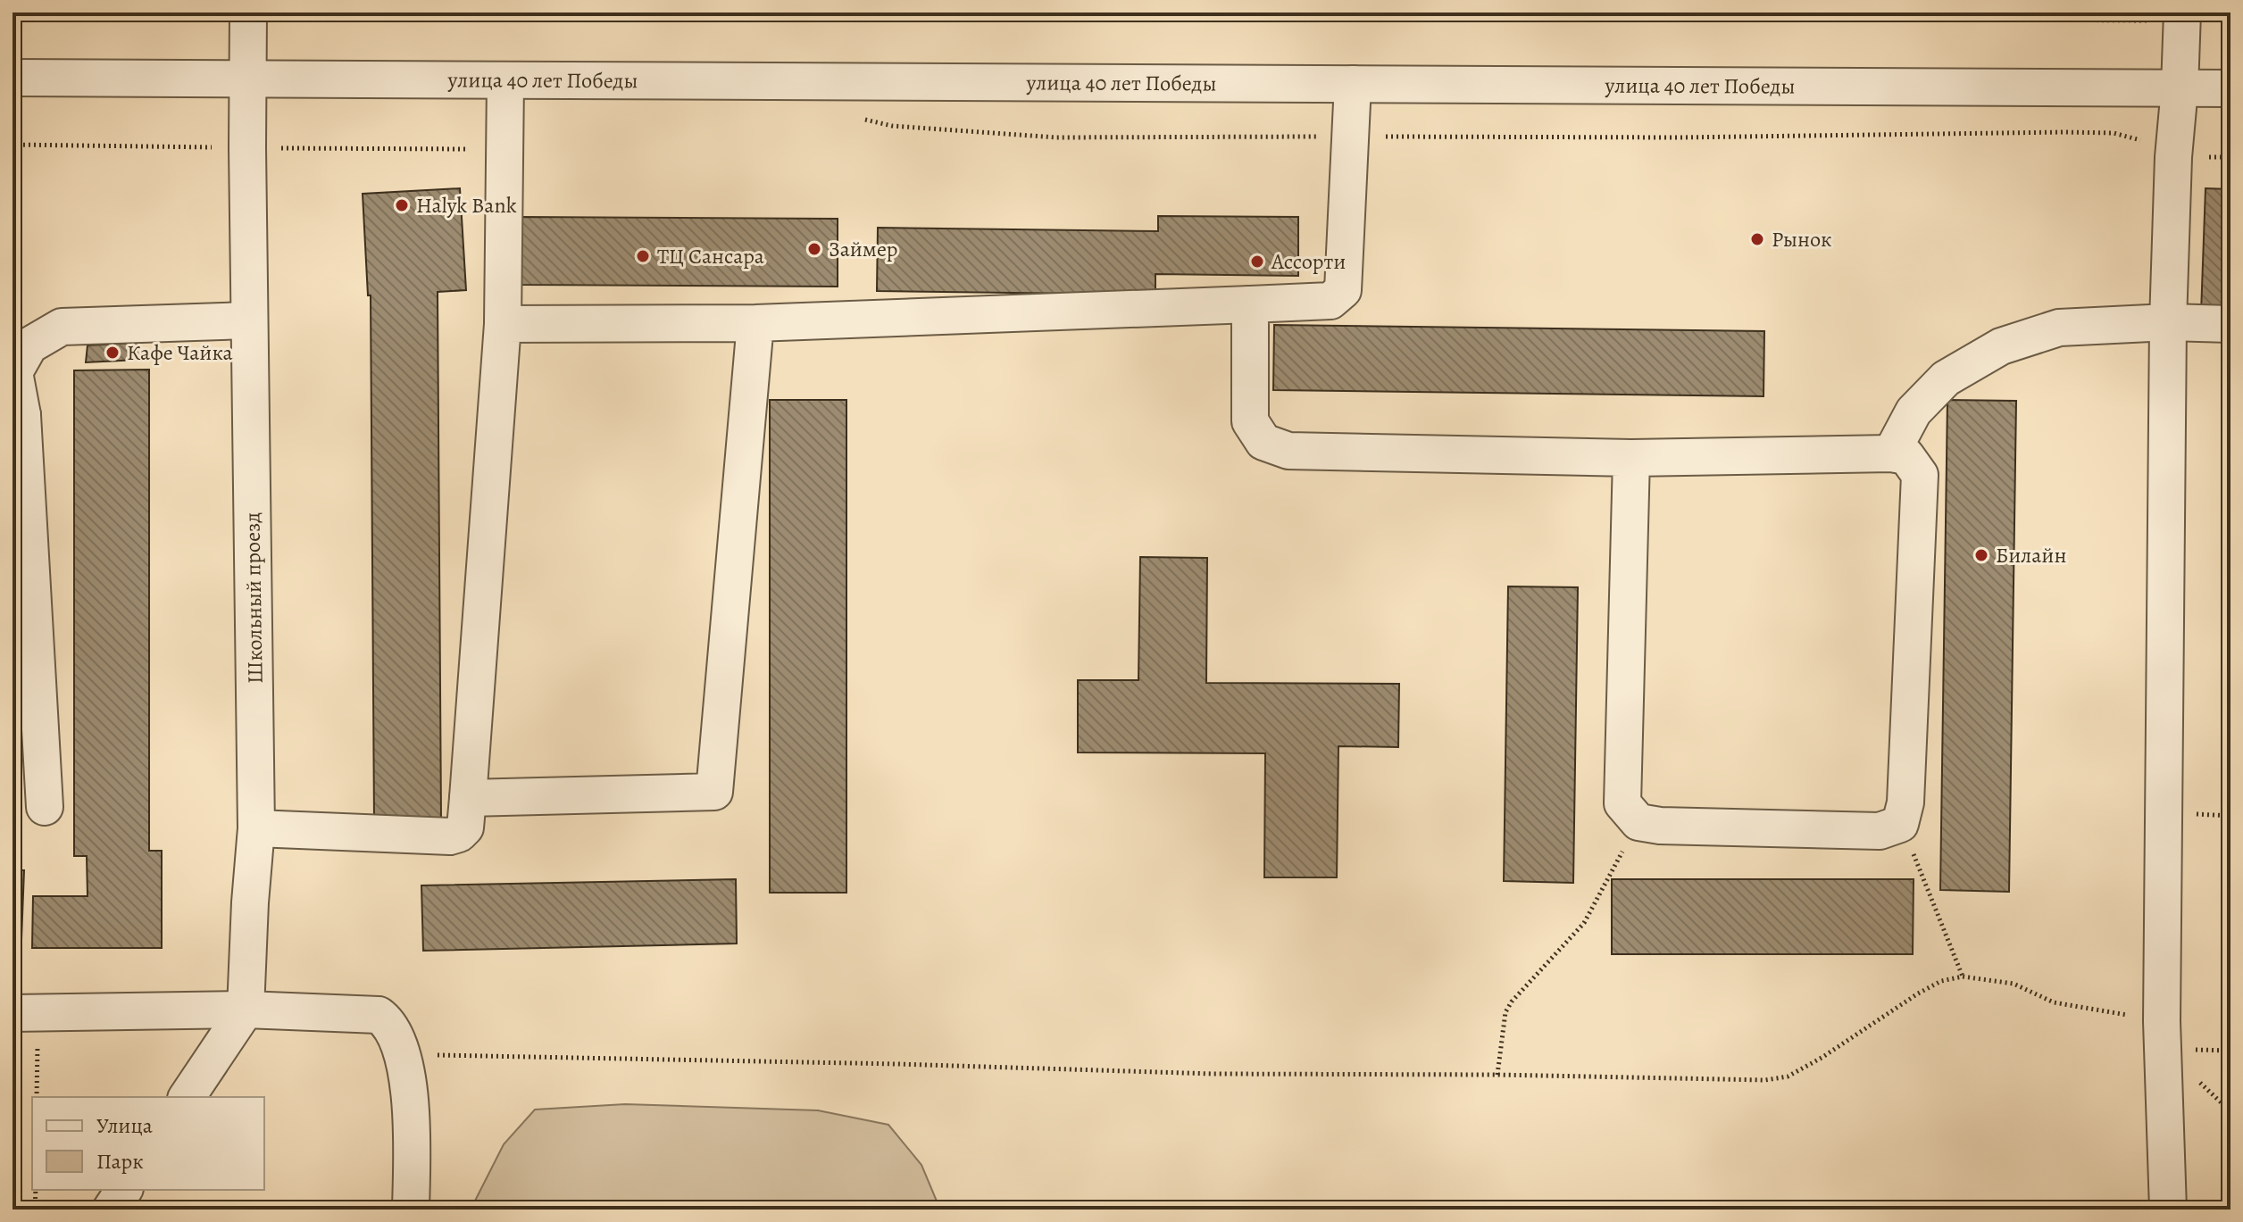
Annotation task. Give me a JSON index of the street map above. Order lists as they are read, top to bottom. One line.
{"streets":{"street":["улица 40 лет Победы","Школьный проезд"]},"crossings":[["улица 40 лет Победы","Школьный проезд"]],"places":["Halyk Bank","Рынок","Займер","ТЦ Сансара","Ассорти","Кафе Чайка","Билайн"],"legend":["Улица","Парк"]}
